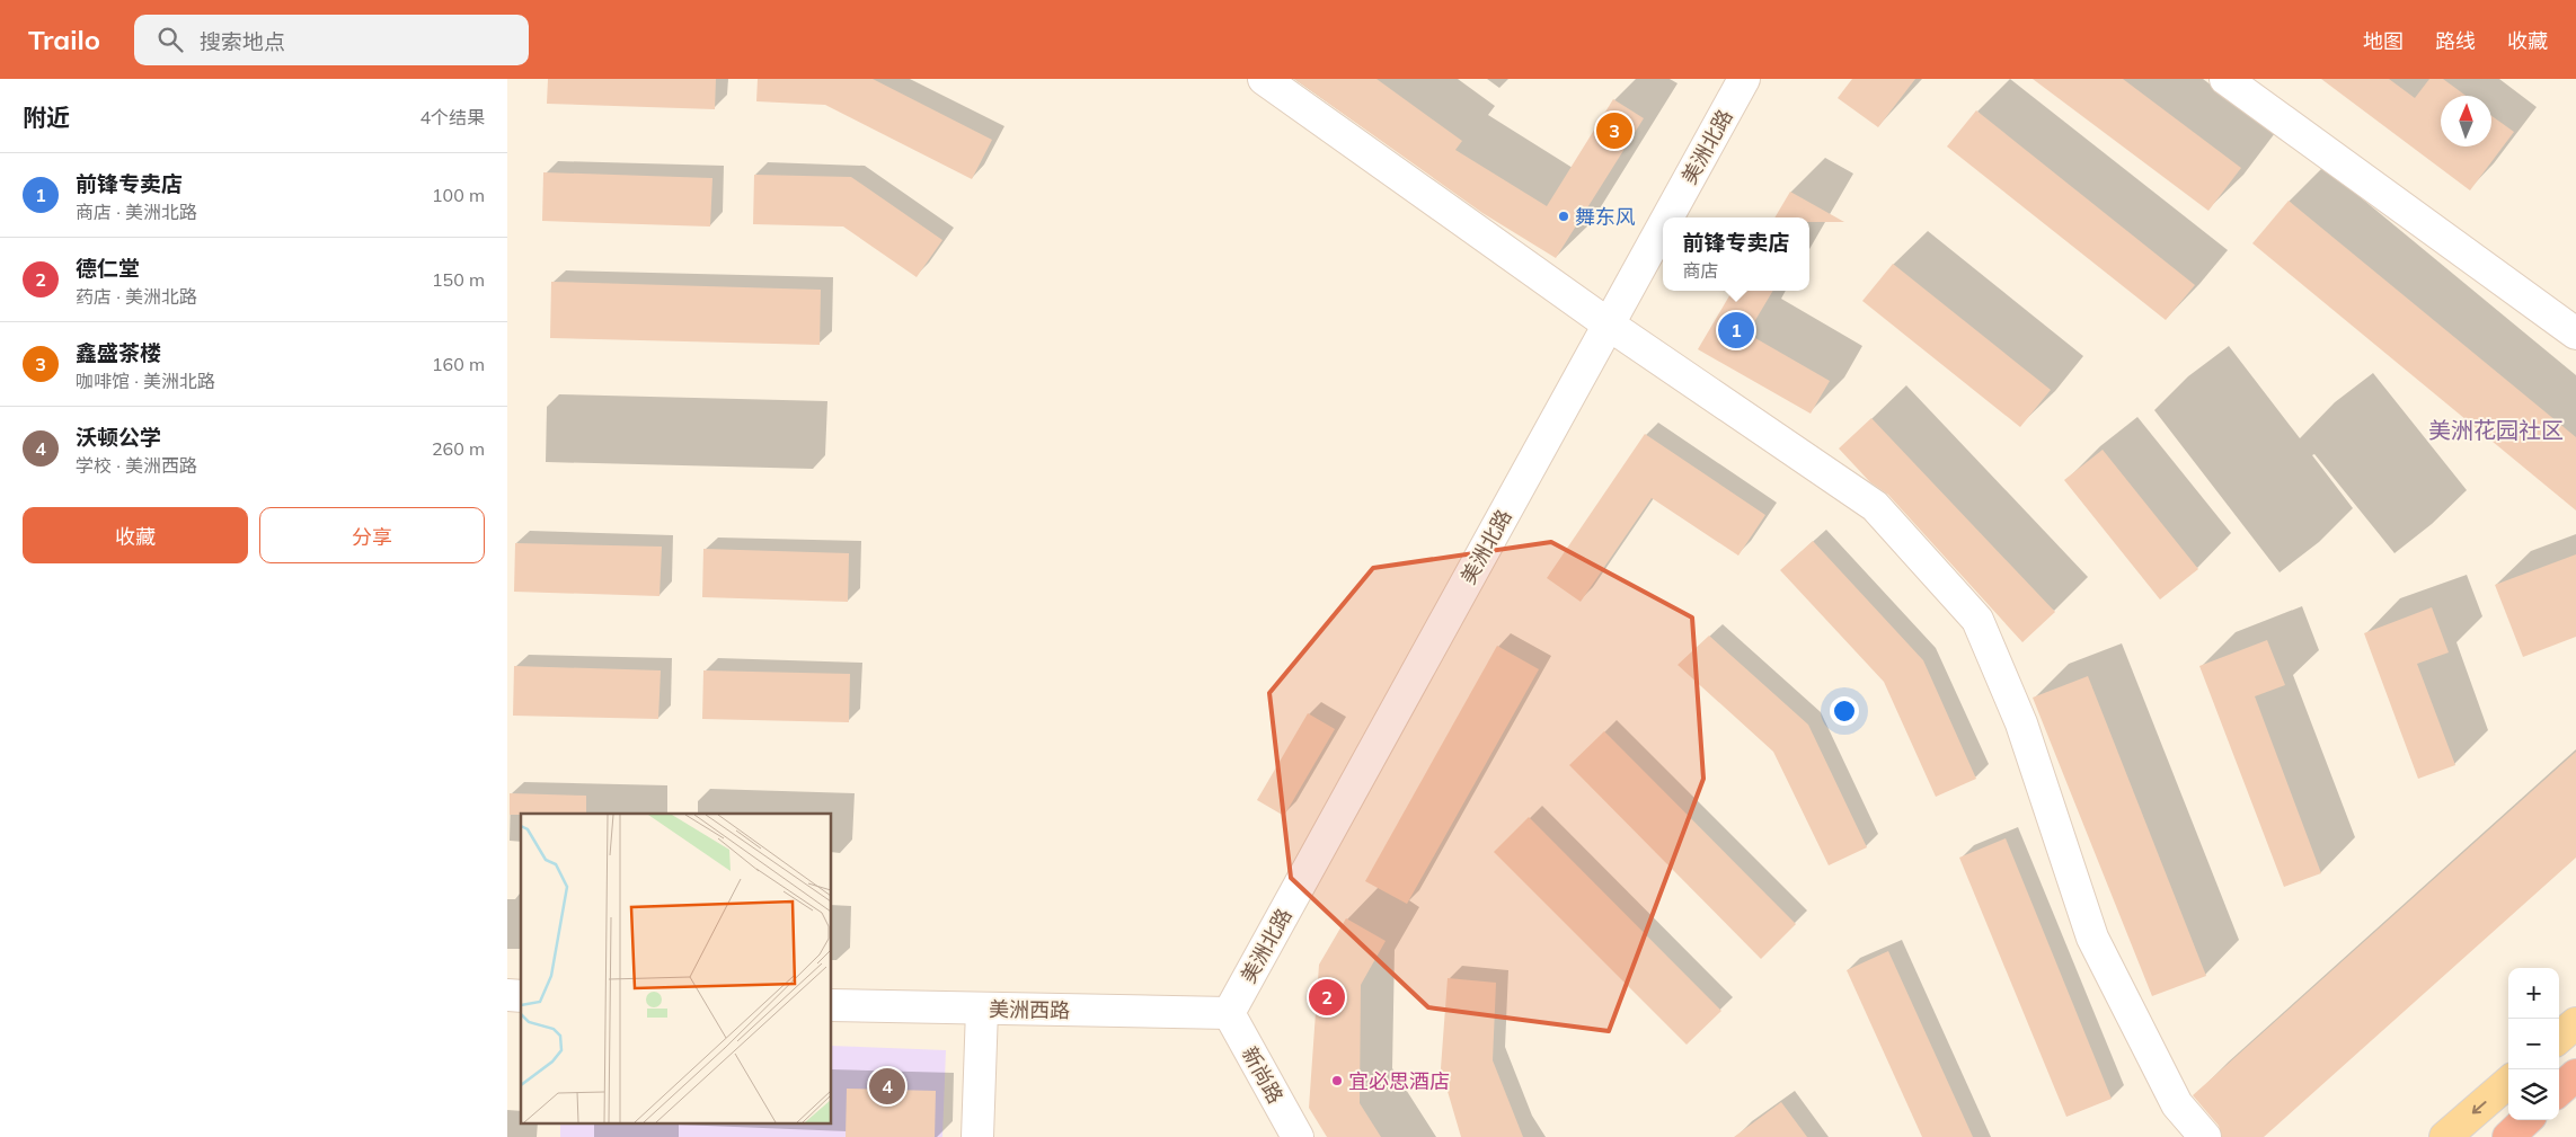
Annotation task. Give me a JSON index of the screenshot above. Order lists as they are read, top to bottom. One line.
{"streets":{"street":["美洲北路","美洲西路","新尚路"]},"crossings":[["美洲北路","美洲西路"],["美洲北路","新尚路"],["美洲西路","新尚路"]],"districts":["美洲花园社区"],"places":["舞东风","宜必思酒店"],"north":"top","page":{"header":"Trailo","search":"搜索地点","nav":["地图","路线","收藏"],"heading":["附近","4个结果"],"pins":["3","1","2","4"],"list":[{"mark":"1","name":"前锋专卖店","note":"商店 · 美洲北路","value":"100 m"},{"mark":"2","name":"德仁堂","note":"药店 · 美洲北路","value":"150 m"},{"mark":"3","name":"鑫盛茶楼","note":"咖啡馆 · 美洲北路","value":"160 m"},{"mark":"4","name":"沃顿公学","note":"学校 · 美洲西路","value":"260 m"}],"popup":["前锋专卖店","商店"],"buttons":["收藏","分享"],"map_buttons":["+","−"]}}
